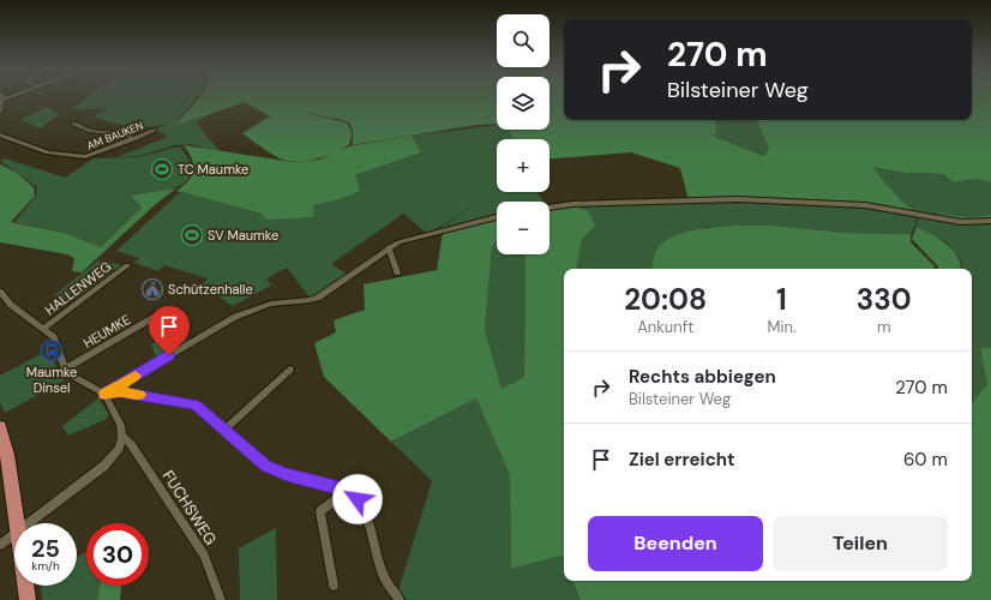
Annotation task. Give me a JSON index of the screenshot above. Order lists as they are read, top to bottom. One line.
{"streets":{"street":["AM BAUKEN","HALLENWEG","HEUMKE","FUCHSWEG"]},"places":{"sports":["TC Maumke","SV Maumke"],"public building":["Schützenhalle"],"bus stop":["Maumke Dinsel"]},"page":{"map_buttons":["+","−"],"turn":["270 m","Bilsteiner Weg"],"eta":["20:08","Ankunft","1","Min.","330","m"],"list":[{"name":"Rechts abbiegen","note":"Bilsteiner Weg","value":"270 m"},{"name":"Ziel erreicht","value":"60 m"}],"buttons":["Beenden","Teilen"],"speed":"25 km/h","limit":"30"}}
